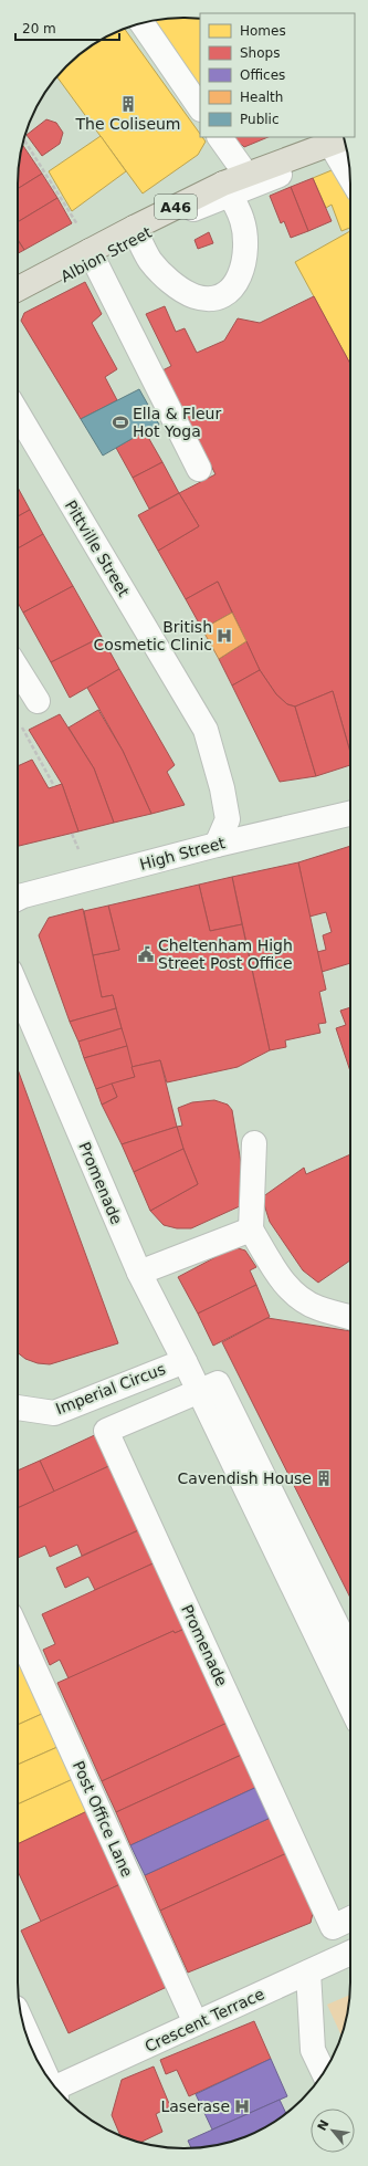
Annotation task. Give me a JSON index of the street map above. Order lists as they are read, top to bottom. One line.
{"streets":{"main road":["A46","Albion Street"],"street":["Pittville Street","High Street","Promenade","Imperial Circus","Post Office Lane","Crescent Terrace"]},"crossings":[["Pittville Street","High Street"],["Promenade","Imperial Circus"],["Post Office Lane","Crescent Terrace"]],"places":{"building":["The Coliseum","Cavendish House"],"sports":["Ella & Fleur Hot Yoga"],"hospital":["British Cosmetic Clinic","Laserase"],"public building":["Cheltenham High Street Post Office"]},"legend":["Homes","Shops","Offices","Health","Public"],"scale_bar":"20 m","north":"top left"}
